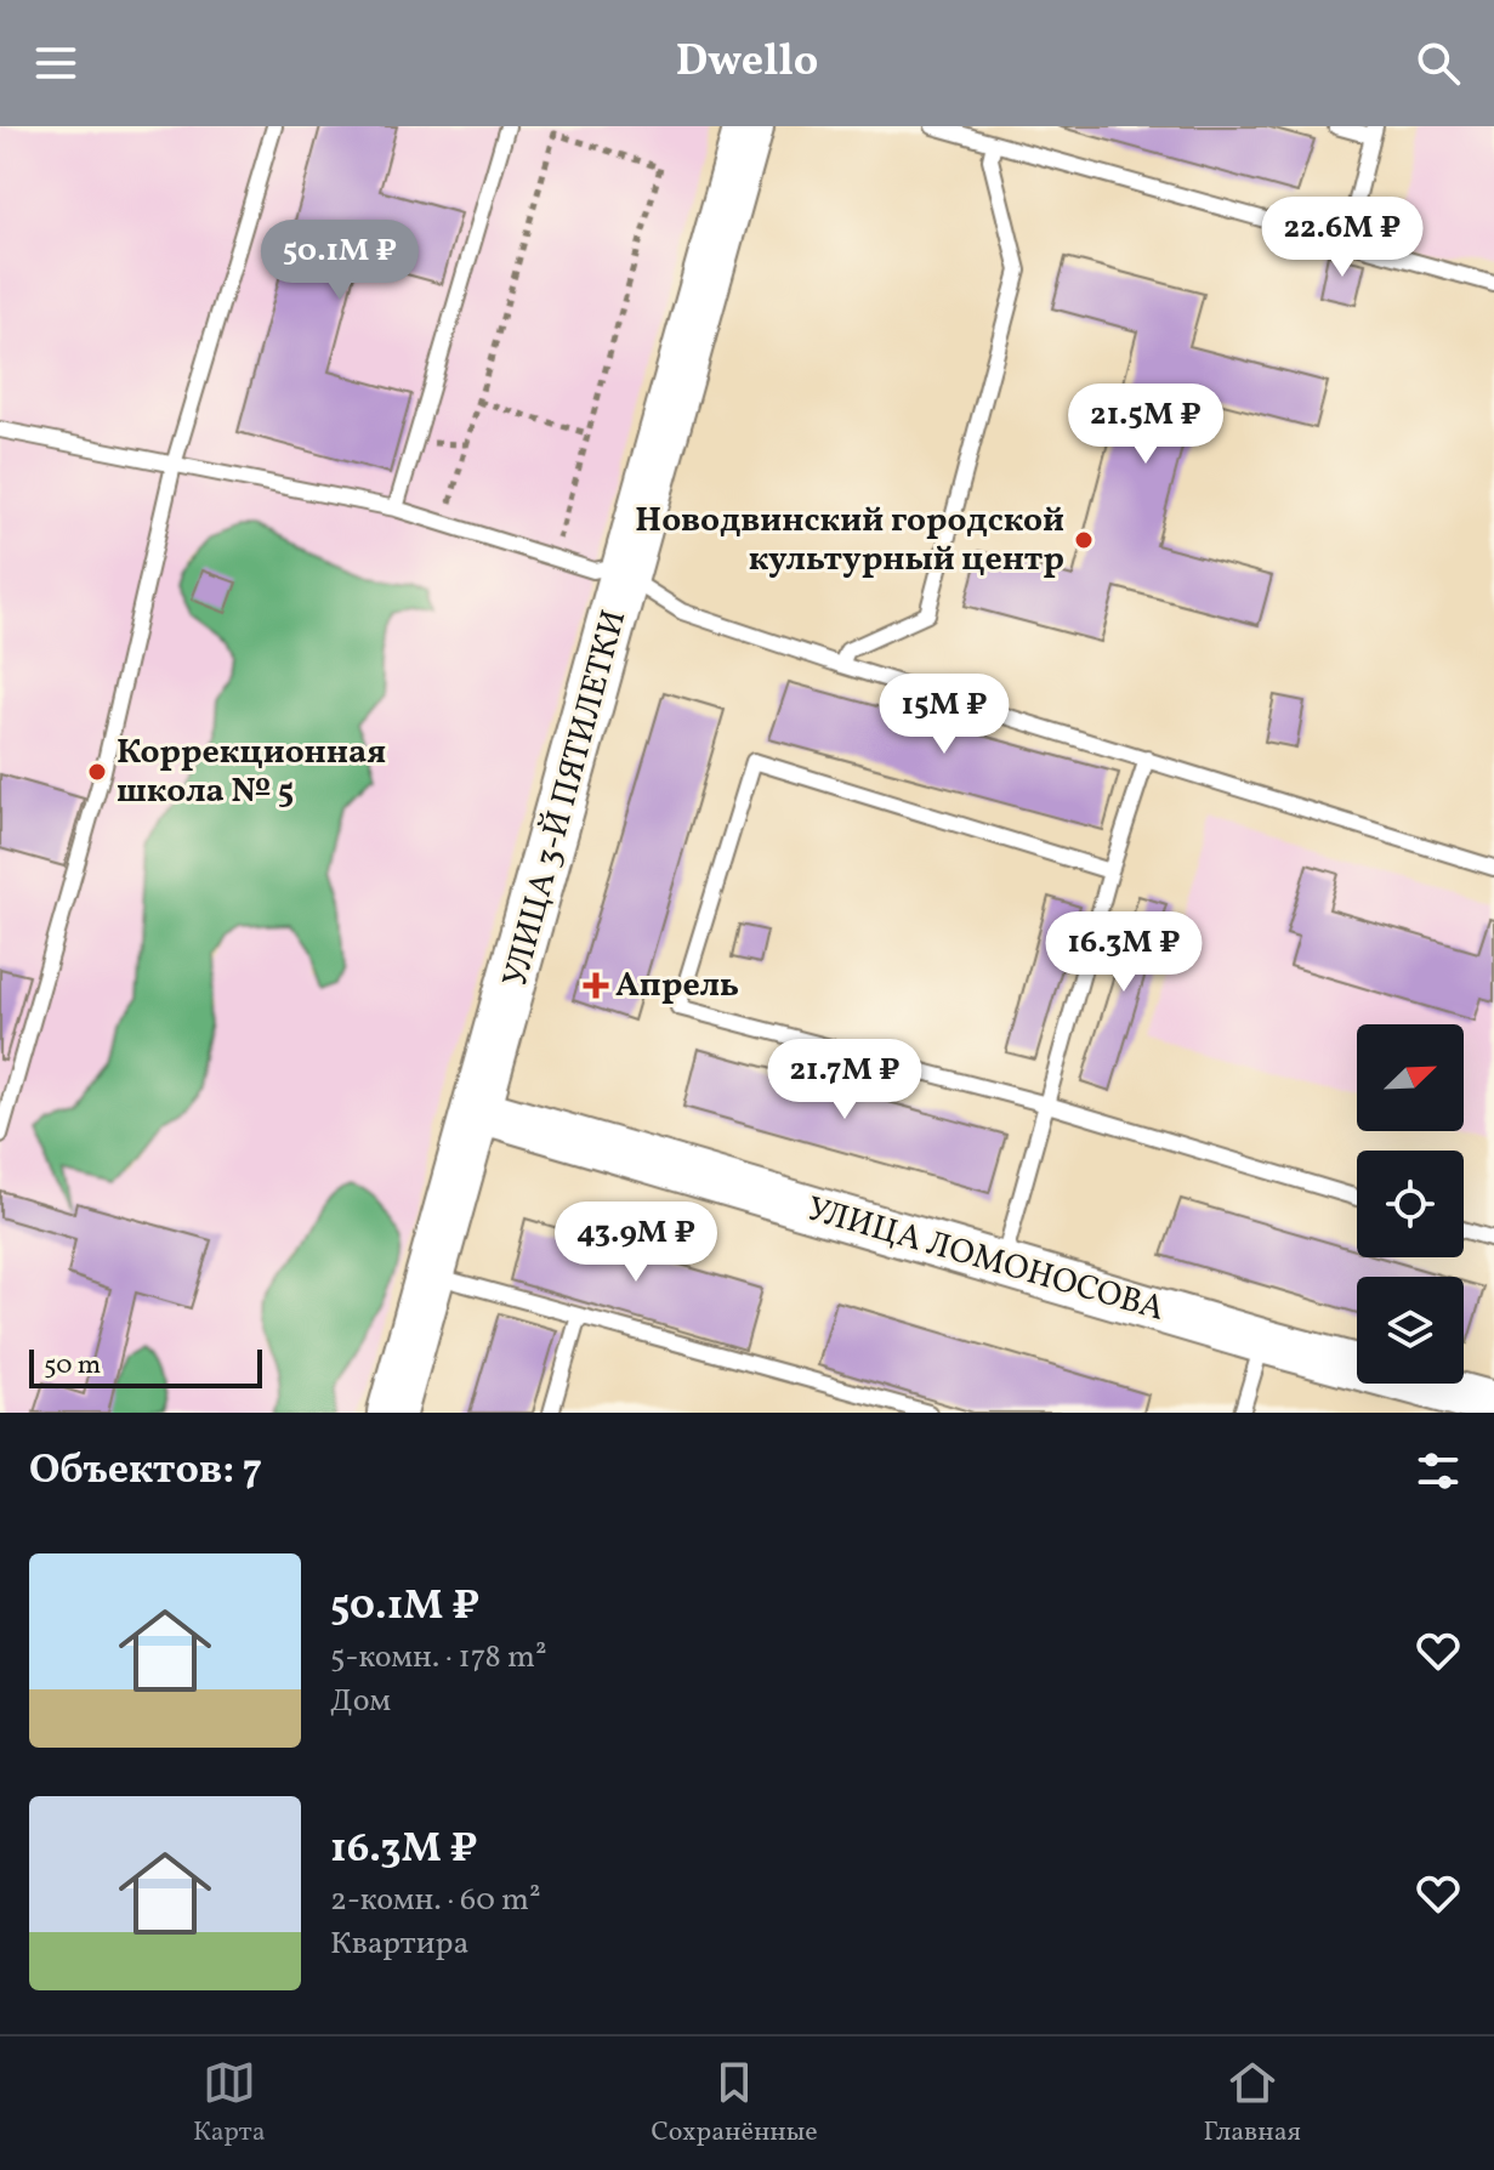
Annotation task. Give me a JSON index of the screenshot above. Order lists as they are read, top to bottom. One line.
{"streets":{"main road":["УЛИЦА 3-Й ПЯТИЛЕТКИ"],"street":["УЛИЦА ЛОМОНОСОВА"]},"crossings":[["УЛИЦА 3-Й ПЯТИЛЕТКИ","УЛИЦА ЛОМОНОСОВА"]],"places":{"other":["Новодвинский городской культурный центр","Коррекционная школа № 5"],"health":["Апрель"]},"scale_bar":"50 m","north":"top right","page":{"header":"Dwello","price":["22.6M ₽","50.1M ₽","21.5M ₽","15M ₽","16.3M ₽","21.7M ₽","43.9M ₽"],"scale":"50 m","heading":"Объектов: 7","list":[{"name":"50.1M ₽","note":"5-комн. · 178 m² · Дом"},{"name":"16.3M ₽","note":"2-комн. · 60 m² · Квартира"}],"tabs":["Карта","Сохранённые","Главная"]}}
